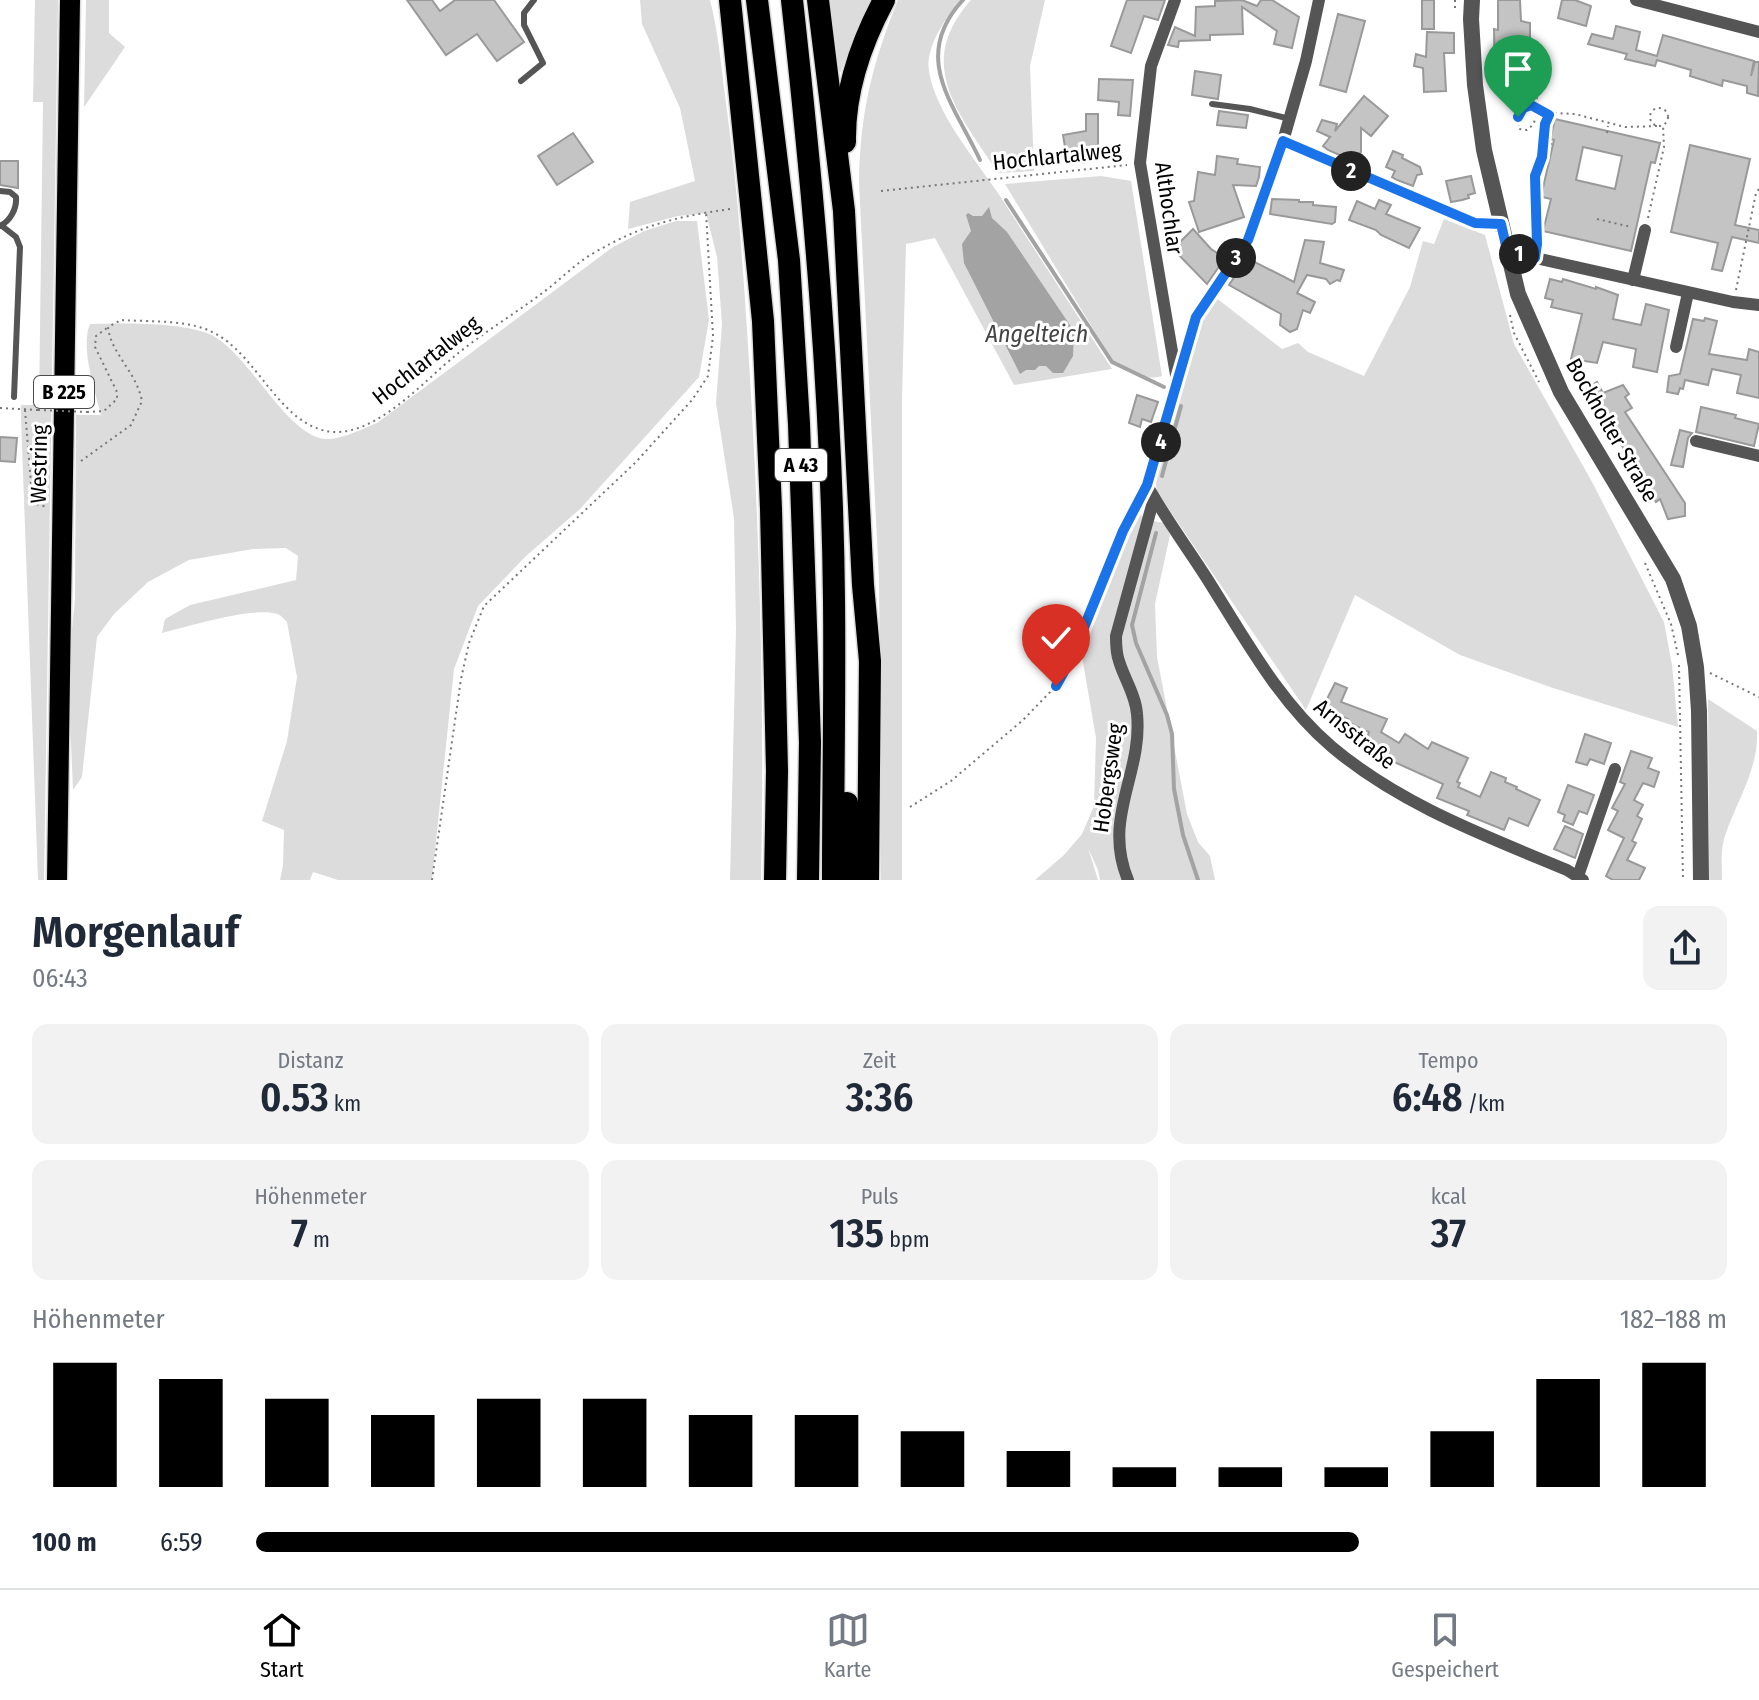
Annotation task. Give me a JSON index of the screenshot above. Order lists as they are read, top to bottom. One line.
{"streets":{"highway":["A 43"],"main road":["B 225","Westring"],"street":["Althochlar","Bockholter Straße","Arnsstraße","Hobergsweg"],"path":["Hochlartalweg"]},"crossings":[["Hochlartalweg","Althochlar"],["Arnsstraße","Hobergsweg"]],"water":["Angelteich"],"page":{"pins":["2","1","3","4"],"heading":["Morgenlauf","06:43"],"stats":[["Distanz","0.53 km"],["Zeit","3:36"],["Tempo","6:48 /km"],["Höhenmeter","7 m"],["Puls","135 bpm"],["kcal","37"]],"chart":["Höhenmeter","182–188 m"],"list":[{"name":"100 m","note":"6:59"}],"tabs":["Start","Karte","Gespeichert"]}}
